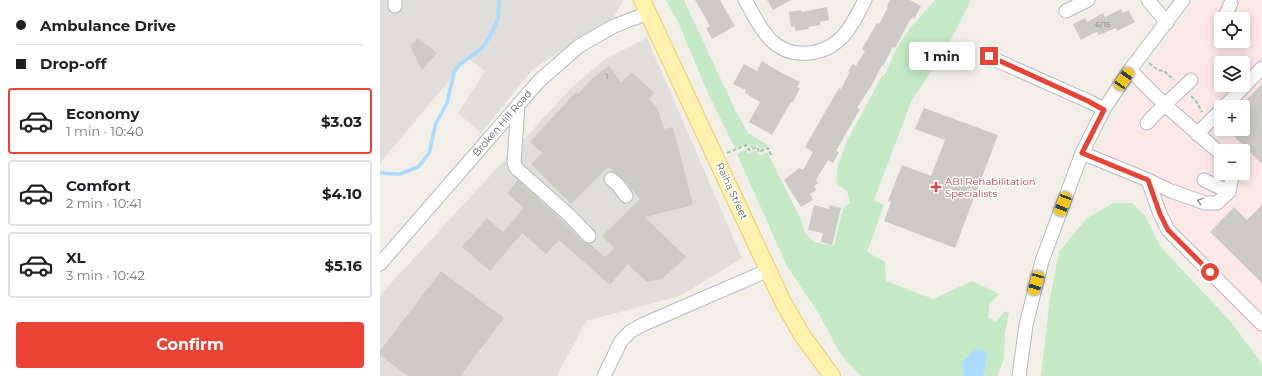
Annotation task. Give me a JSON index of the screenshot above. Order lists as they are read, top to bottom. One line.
{"streets":{"main road":["Raiha Street"],"street":["Broken Hill Road"]},"crossings":[["Broken Hill Road","Raiha Street"]],"places":{"health":["ABI Rehabilitation Specialists"]},"house_numbers":["6/15","1"],"page":{"banner":["Ambulance Drive","Drop-off"],"map_buttons":["+","−"],"bubble":"1 min","list":[{"name":"Economy","note":"1 min · 10:40","value":"$3.03"},{"name":"Comfort","note":"2 min · 10:41","value":"$4.10"},{"name":"XL","note":"3 min · 10:42","value":"$5.16"}],"buttons":"Confirm"}}
